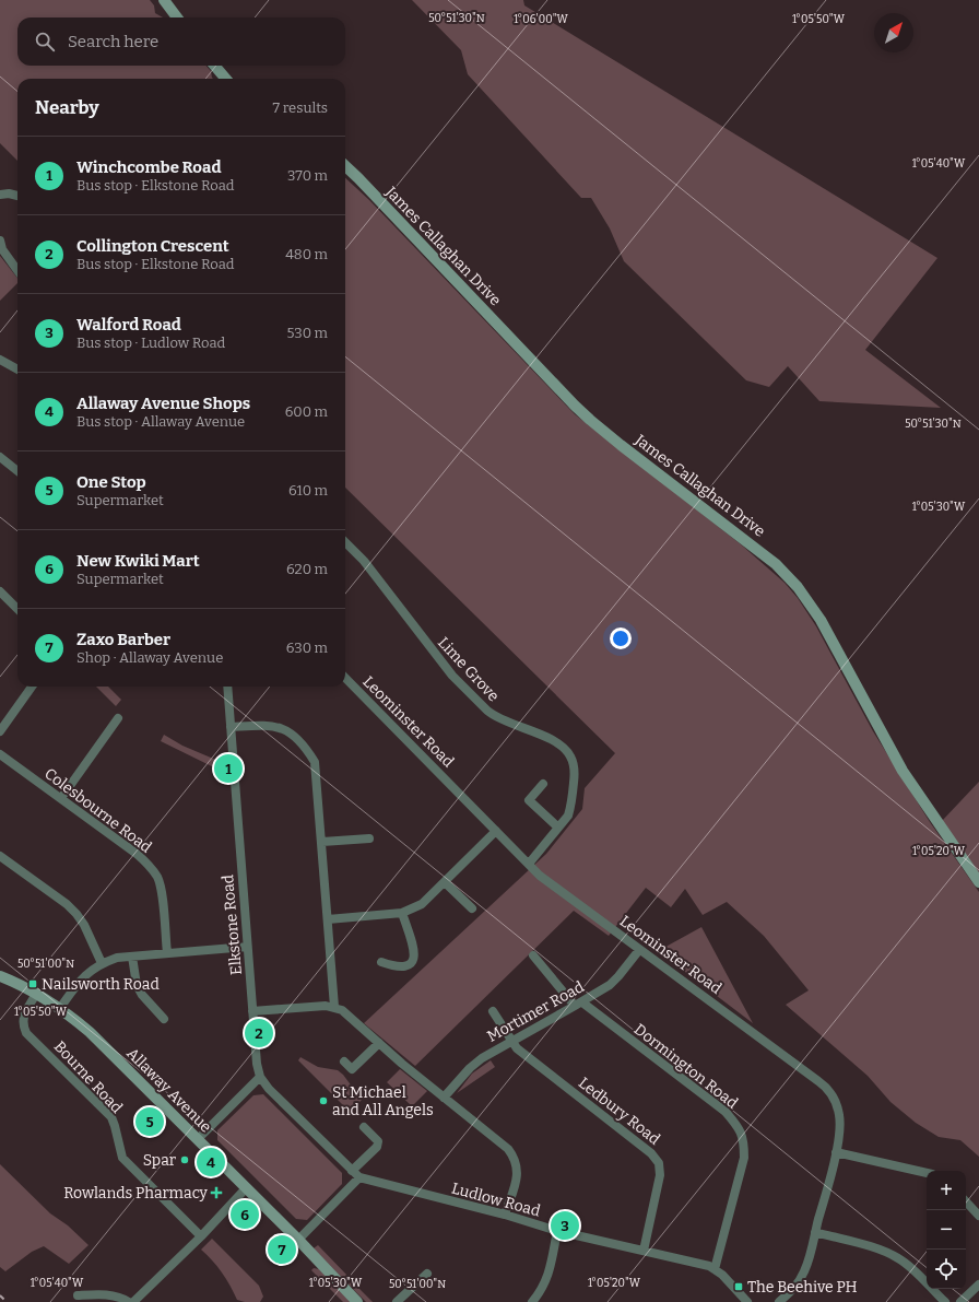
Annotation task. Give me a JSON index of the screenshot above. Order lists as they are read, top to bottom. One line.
{"streets":{"street":["James Callaghan Drive","Lime Grove","Leominster Road","Colesbourne Road","Elkstone Road","Mortimer Road","Dormington Road","Bourne Road","Allaway Avenue","Ledbury Road","Ludlow Road"]},"crossings":[["Lime Grove","Leominster Road"],["Leominster Road","Mortimer Road"],["Mortimer Road","Dormington Road"],["Mortimer Road","Ledbury Road"],["Dormington Road","Ludlow Road"],["Bourne Road","Allaway Avenue"],["Ledbury Road","Ludlow Road"]],"places":{"transit":["Nailsworth Road","The Beehive PH"],"other":["St Michael and All Angels","Spar"],"health":["Rowlands Pharmacy"]},"north":"top right","page":{"search":"Search here","heading":["Nearby","7 results"],"list":[{"mark":"1","name":"Winchcombe Road","note":"Bus stop · Elkstone Road","value":"370 m"},{"mark":"2","name":"Collington Crescent","note":"Bus stop · Elkstone Road","value":"480 m"},{"mark":"3","name":"Walford Road","note":"Bus stop · Ludlow Road","value":"530 m"},{"mark":"4","name":"Allaway Avenue Shops","note":"Bus stop · Allaway Avenue","value":"600 m"},{"mark":"5","name":"One Stop","note":"Supermarket","value":"610 m"},{"mark":"6","name":"New Kwiki Mart","note":"Supermarket","value":"620 m"},{"mark":"7","name":"Zaxo Barber","note":"Shop · Allaway Avenue","value":"630 m"}],"pins":["1","2","5","4","6","3","7"],"map_buttons":["+","−"]},"coordinates":["50°51'30\"N","1°05'50\"W","1°06'00\"W","1°05'40\"W","1°05'30\"W","1°05'20\"W","50°51'00\"N"]}
